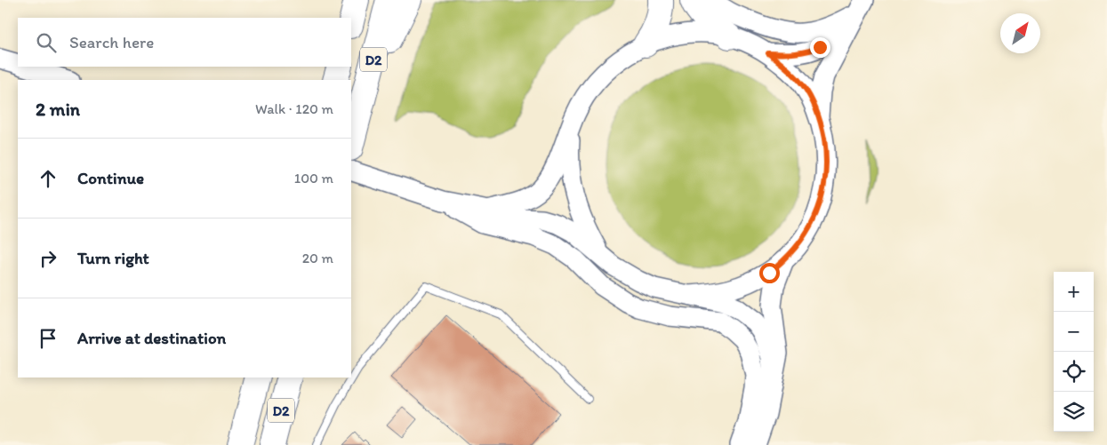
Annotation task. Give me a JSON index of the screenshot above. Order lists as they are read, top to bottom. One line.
{"streets":{"highway":["D2"]},"north":"top right","page":{"search":"Search here","heading":["2 min","Walk · 120 m"],"list":[["Continue","100 m"],["Turn right","20 m"],"Arrive at destination"],"map_buttons":["+","−"]}}
